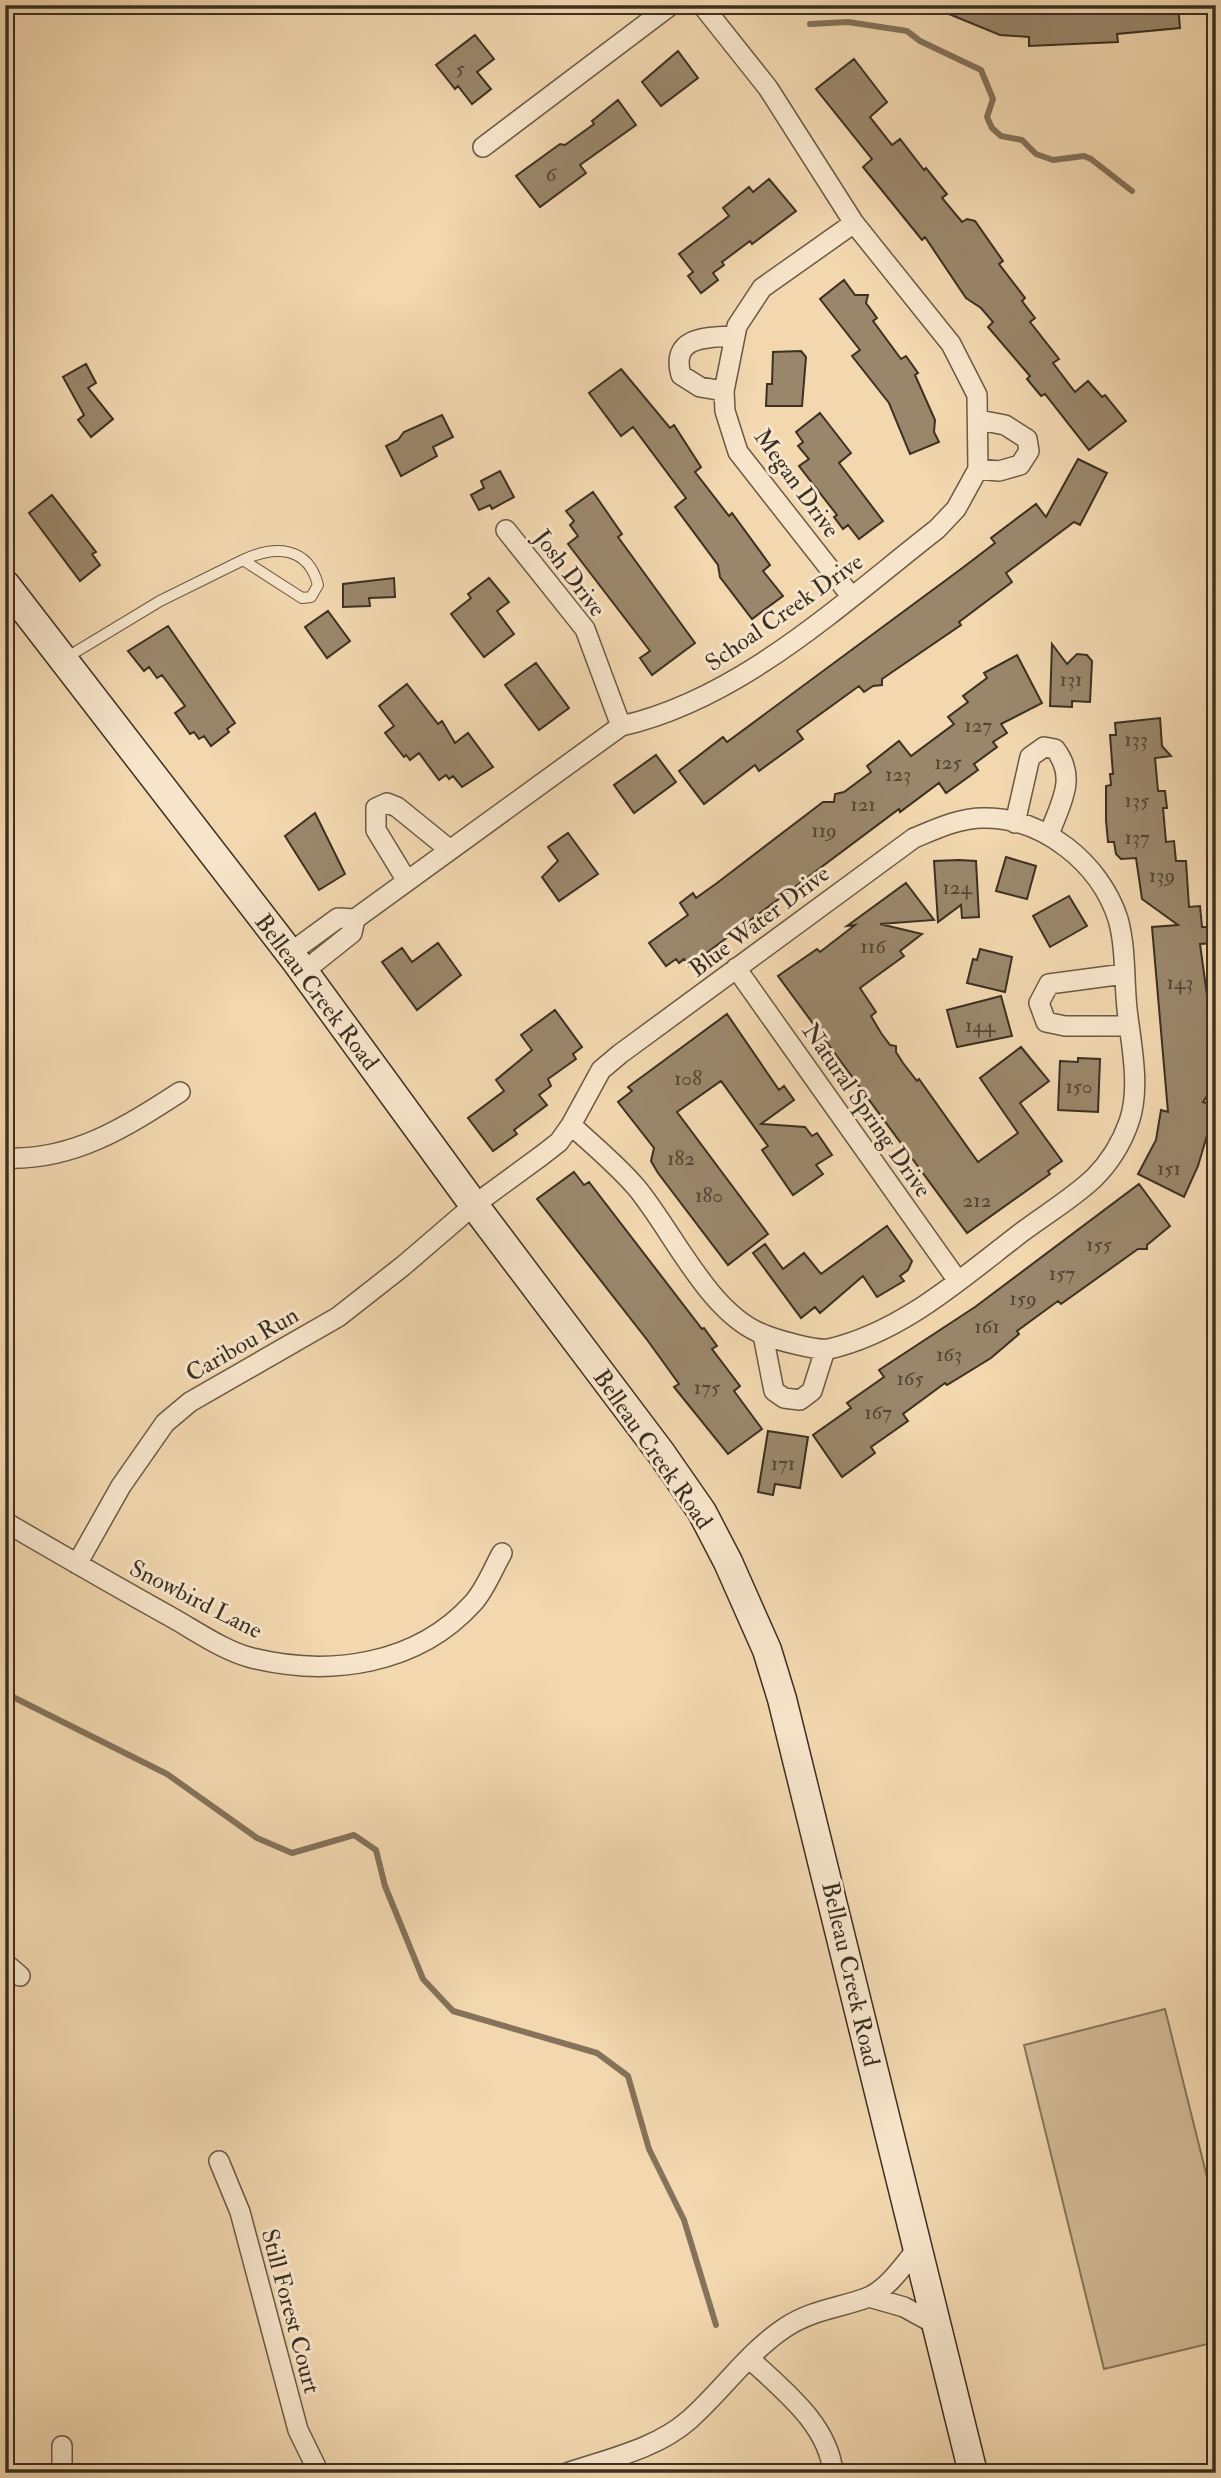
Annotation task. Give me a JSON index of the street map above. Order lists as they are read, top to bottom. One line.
{"streets":{"main road":["Belleau Creek Road"],"street":["Megan Drive","Josh Drive","Schoal Creek Drive","Blue Water Drive","Natural Spring Drive","Caribou Run","Snowbird Lane","Still Forest Court"]},"crossings":[["Megan Drive","Schoal Creek Drive"],["Josh Drive","Schoal Creek Drive"],["Schoal Creek Drive","Belleau Creek Road"],["Blue Water Drive","Belleau Creek Road"],["Blue Water Drive","Natural Spring Drive"],["Blue Water Drive","Caribou Run"],["Belleau Creek Road","Caribou Run"],["Caribou Run","Snowbird Lane"]],"house_numbers":["5","6","131","127","133","125","123","135","121","119","137","139","124","116","143","144","108","150","182","151","180","212","155","157","159","161","163","165","175","167","171"]}
